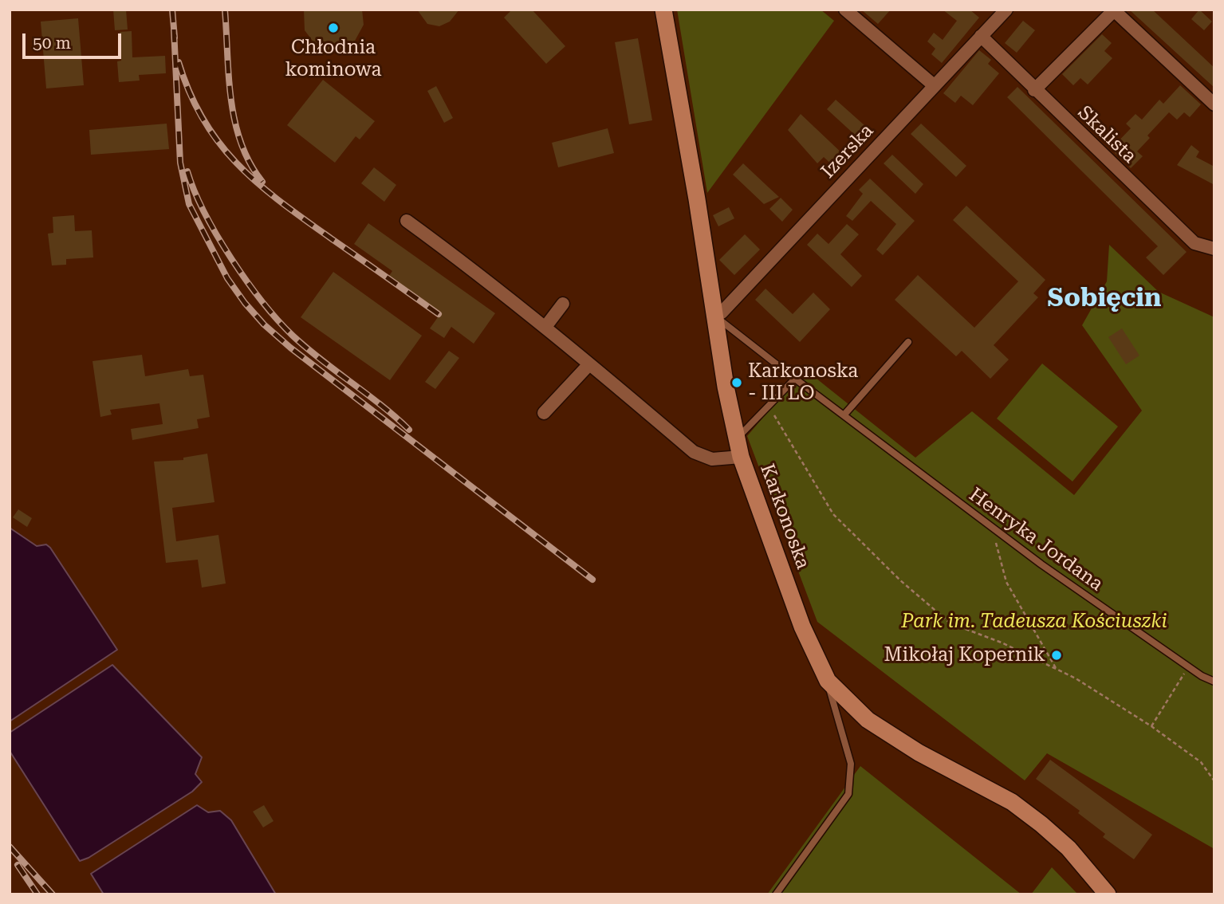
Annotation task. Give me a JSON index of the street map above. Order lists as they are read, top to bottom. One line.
{"streets":{"main road":["Karkonoska"],"street":["Skalista","Izerska"],"lane":["Henryka Jordana"]},"crossings":[["Skalista","Izerska"],["Izerska","Karkonoska"],["Izerska","Henryka Jordana"],["Karkonoska","Henryka Jordana"]],"districts":["Sobięcin"],"parks":["Park im. Tadeusza Kościuszki"],"places":["Chłodnia kominowa","Karkonoska - III LO","Mikołaj Kopernik"],"scale_bar":"50 m"}
